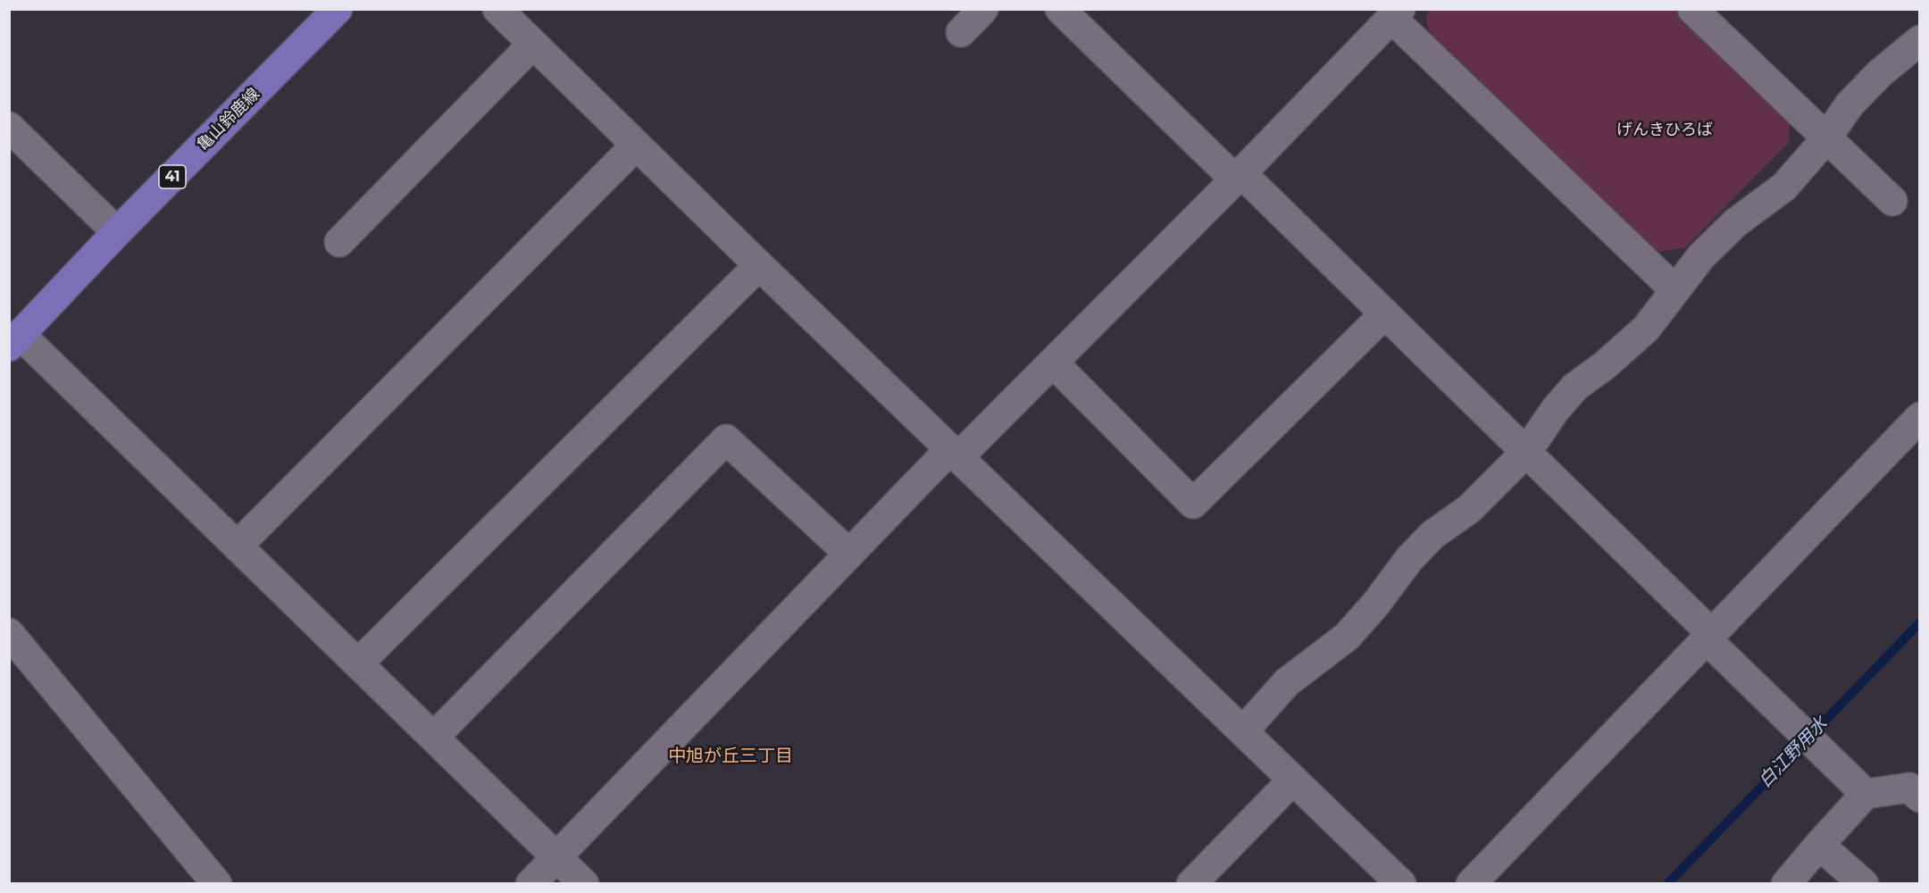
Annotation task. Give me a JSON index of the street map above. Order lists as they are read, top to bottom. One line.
{"streets":{"main road":["亀山鈴鹿線","41"]},"districts":["中旭が丘三丁目"],"water":["白江野用水"],"parks":["げんきひろば"]}
